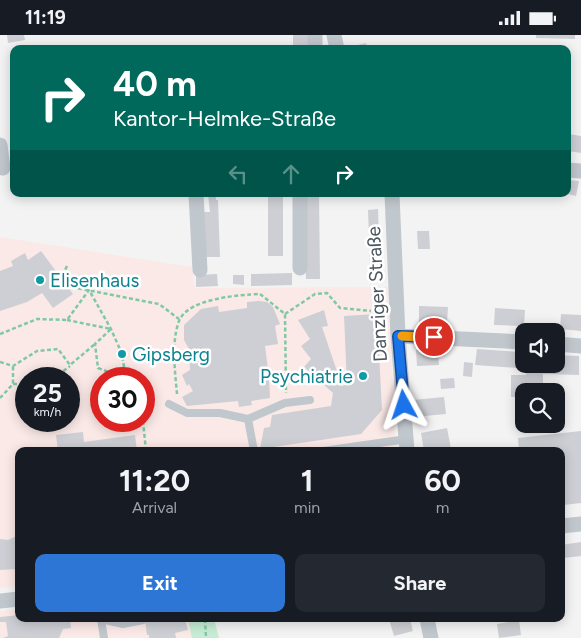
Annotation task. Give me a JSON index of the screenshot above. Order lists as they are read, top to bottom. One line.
{"streets":{"street":["Danziger Straße"]},"places":["Elisenhaus","Gipsberg","Psychiatrie"],"page":{"status":"11:19","turn":["40 m","Kantor-Helmke-Straße"],"speed":"25 km/h","limit":"30","eta":["11:20","Arrival","1","min","60","m"],"buttons":["Exit","Share"]}}
